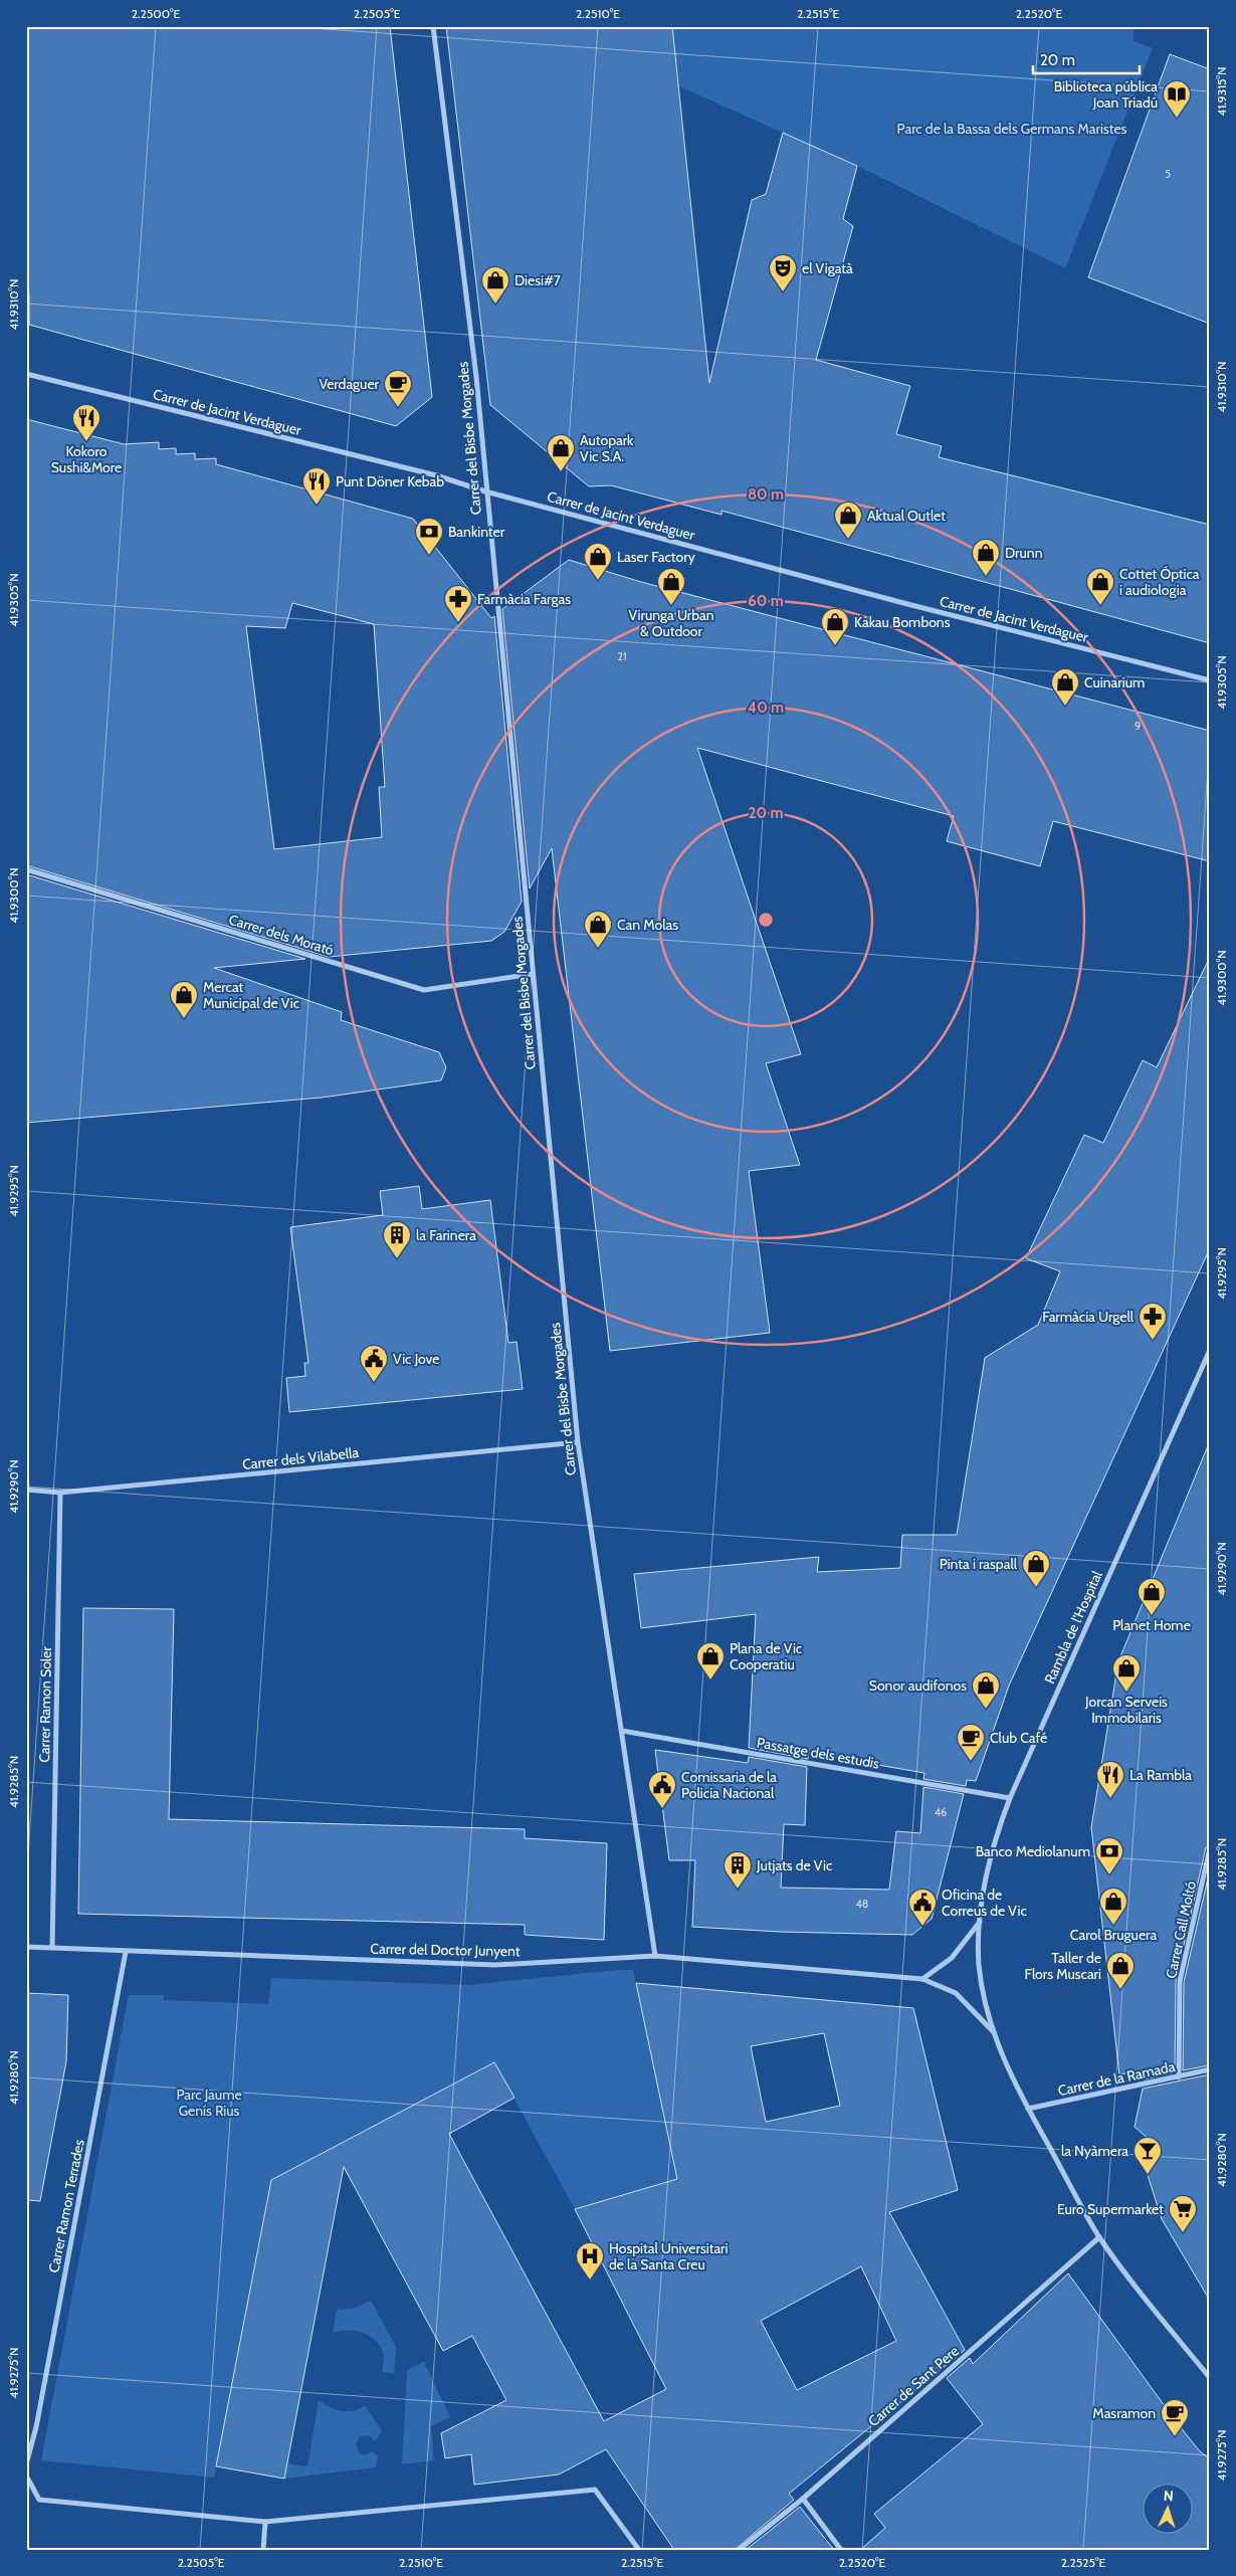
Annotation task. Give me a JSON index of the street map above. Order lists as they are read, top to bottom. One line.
{"streets":{"street":["Carrer de Jacint Verdaguer","Carrer del Bisbe Morgades","Carrer dels Morató","Carrer dels Vilabella","Rambla de l'Hospital","Carrer Ramon Soler","Passatge dels estudis","Carrer Call Moltó","Carrer del Doctor Junyent","Carrer de la Ramada","Carrer Ramon Terrades","Carrer de Sant Pere"]},"crossings":[["Carrer de Jacint Verdaguer","Carrer del Bisbe Morgades"],["Carrer del Bisbe Morgades","Carrer dels Morató"],["Carrer del Bisbe Morgades","Carrer dels Vilabella"],["Carrer del Bisbe Morgades","Passatge dels estudis"],["Carrer del Bisbe Morgades","Carrer del Doctor Junyent"],["Carrer dels Vilabella","Carrer Ramon Soler"],["Rambla de l'Hospital","Passatge dels estudis"],["Rambla de l'Hospital","Carrer del Doctor Junyent"],["Rambla de l'Hospital","Carrer de la Ramada"],["Rambla de l'Hospital","Carrer de Sant Pere"],["Carrer Ramon Soler","Carrer del Doctor Junyent"],["Carrer Call Moltó","Carrer de la Ramada"],["Carrer del Doctor Junyent","Carrer Ramon Terrades"]],"parks":["Parc de la Bassa dels Germans Maristes","Parc Jaume Genís Rius"],"places":{"library":["Biblioteca pública Joan Triadú"],"theatre":["el Vigatà"],"shop":["Diesi#7","Autopark Vic S.A.","Aktual Outlet","Drunn","Laser Factory","Virunga Urban & Outdoor","Cottet Óptica i audiologia","Kakau Bombons","Cuinarium","Can Molas","Mercat Municipal de Vic","Pinta i raspall","Planet Home","Plana de Vic Cooperatiu","Jorcan Serveis Immobilaris","Sonor audifonos","Carol Bruguera","Taller de Flors Muscari"],"cafe":["Verdaguer","Club Café","Masramon"],"restaurant":["Kokoro Sushi&More","Punt Döner Kebab","La Rambla"],"bank":["Bankinter","Banco Mediolanum"],"pharmacy":["Farmàcia Fargas","Farmàcia Urgell"],"building":["la Farinera","Jutjats de Vic"],"public building":["Vic Jove","Comissaria de la Policia Nacional","Oficina de Correus de Vic"],"bar":["la Nyàmera"],"supermarket":["Euro Supermarket"],"hospital":["Hospital Universitari de la Santa Creu"]},"house_numbers":["5","21","9","46","48"],"scale_bar":"20 m","north":"top","coordinates":["2.2500°E","2.2505°E","2.2510°E","2.2515°E","2.2520°E","41.9315°N","41.9310°N","41.9305°N","41.9300°N","41.9295°N","41.9290°N","41.9285°N","41.9280°N","41.9275°N","2.2525°E"],"rings":["80 m","60 m","40 m","20 m"]}
